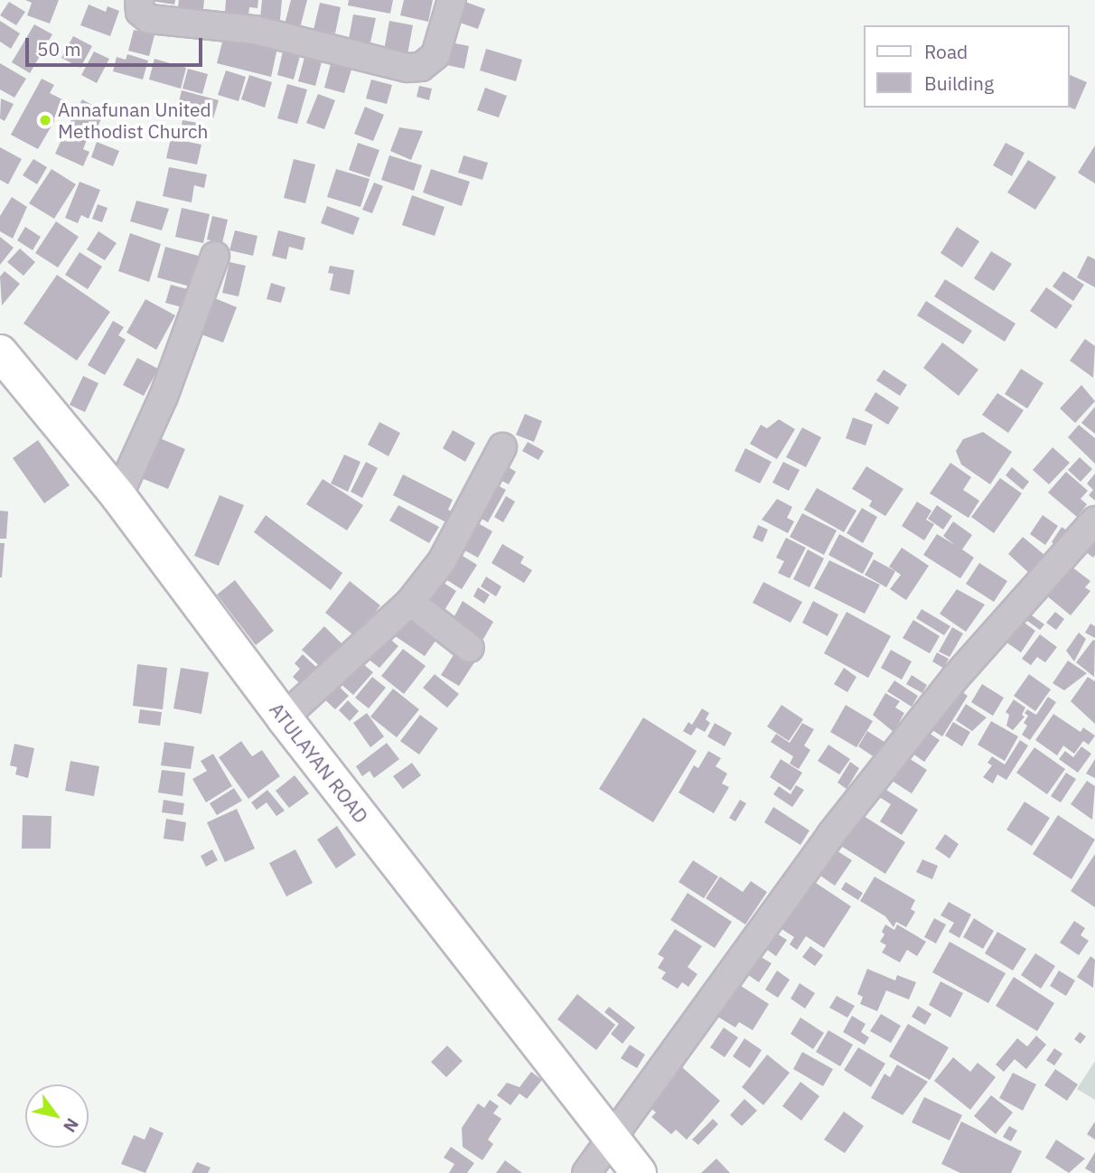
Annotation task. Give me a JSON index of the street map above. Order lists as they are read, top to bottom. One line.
{"streets":{"main road":["ATULAYAN ROAD"]},"places":["Annafunan United Methodist Church"],"legend":["Road","Building"],"scale_bar":"50 m","north":"bottom right"}
